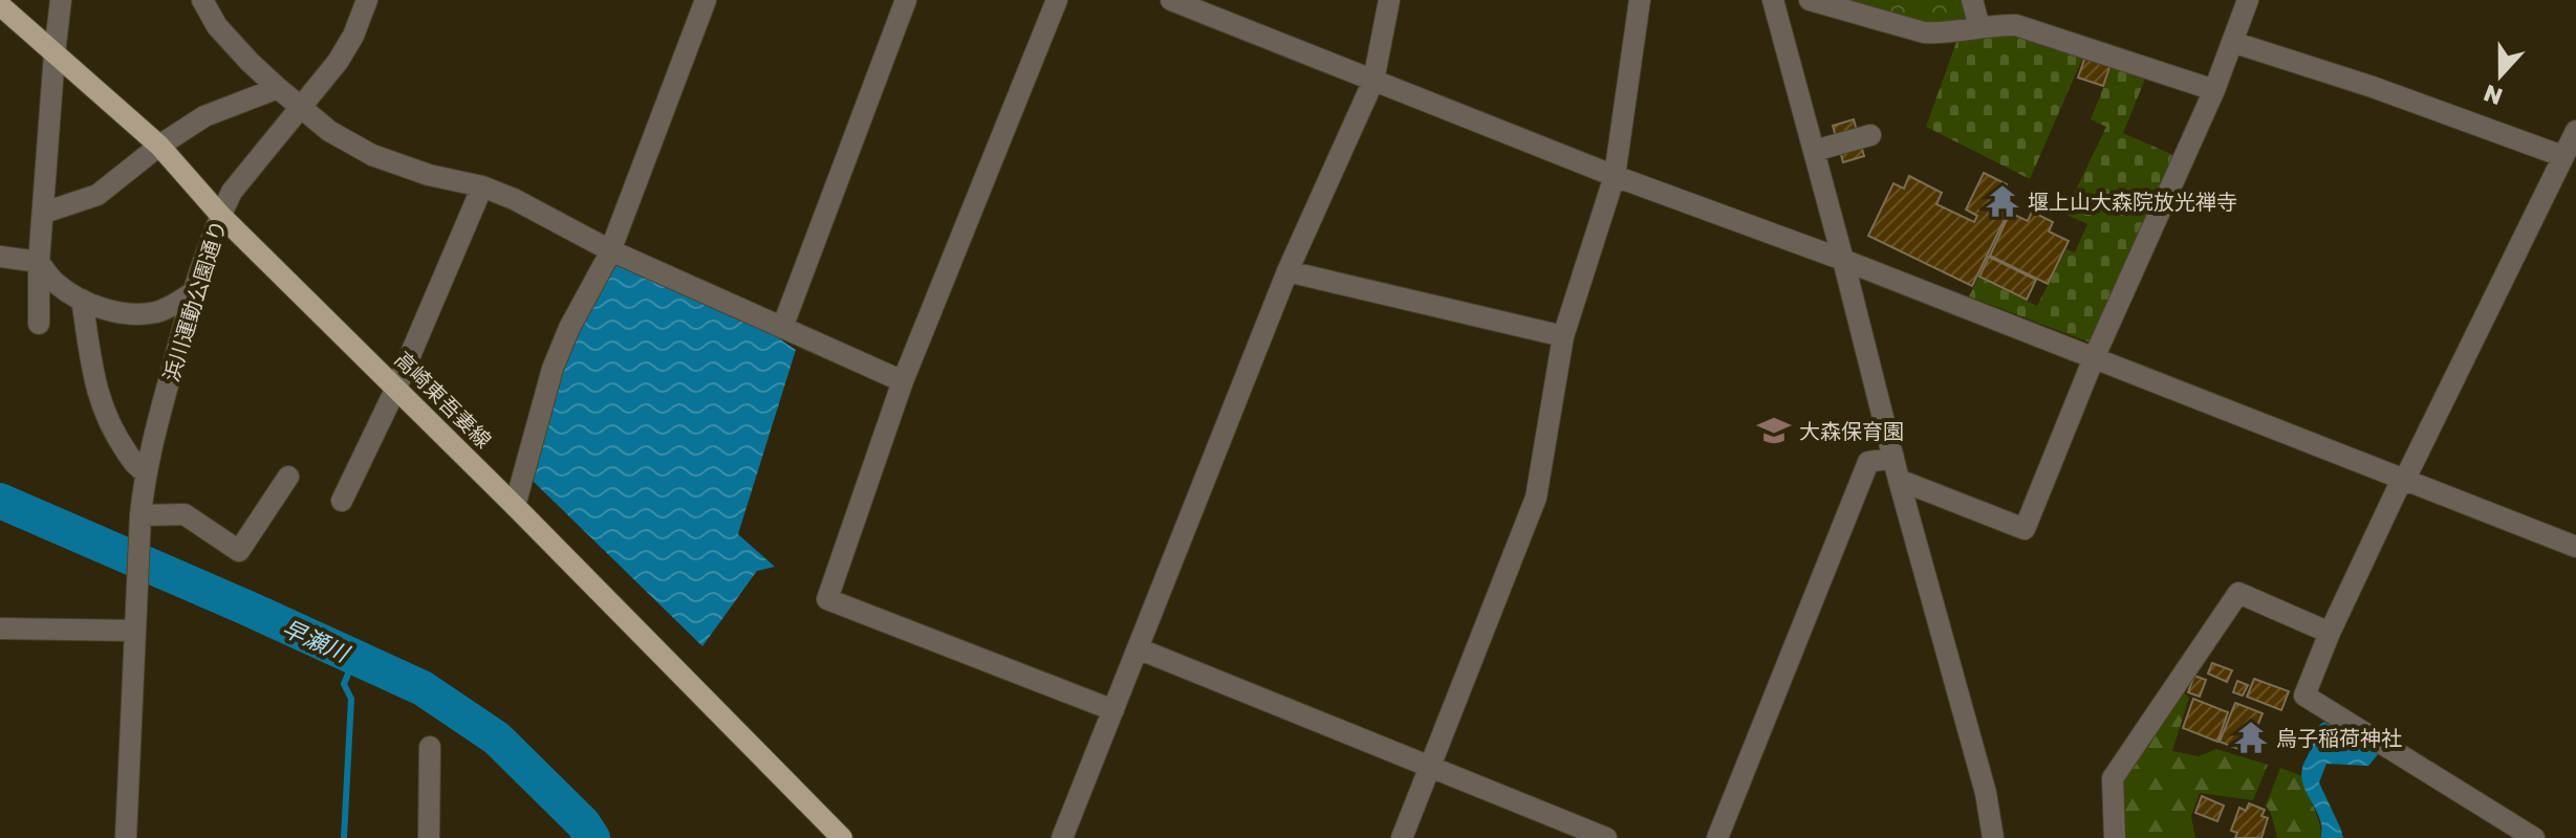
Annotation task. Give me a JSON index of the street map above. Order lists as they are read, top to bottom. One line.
{"streets":{"main road":["高崎東吾妻線"],"street":["浜川運動公園通り"]},"crossings":[["浜川運動公園通り","高崎東吾妻線"]],"water":["早瀬川"],"places":{"temple":["堰上山大森院放光禅寺","烏子稲荷神社"],"school or university":["大森保育園"]},"north":"bottom"}
